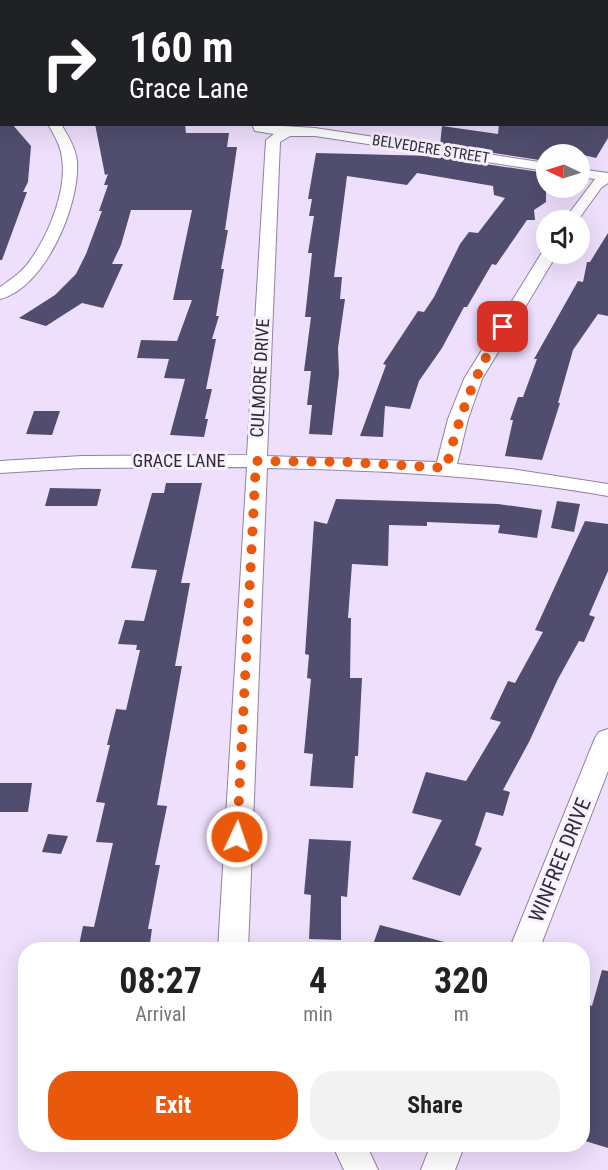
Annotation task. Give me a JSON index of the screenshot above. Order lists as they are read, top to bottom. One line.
{"streets":{"street":["BELVEDERE STREET","CULMORE DRIVE","GRACE LANE","WINFREE DRIVE"]},"crossings":[["BELVEDERE STREET","CULMORE DRIVE"],["CULMORE DRIVE","GRACE LANE"]],"north":"left","page":{"turn":["160 m","Grace Lane"],"eta":["08:27","Arrival","4","min","320","m"],"buttons":["Exit","Share"]}}
